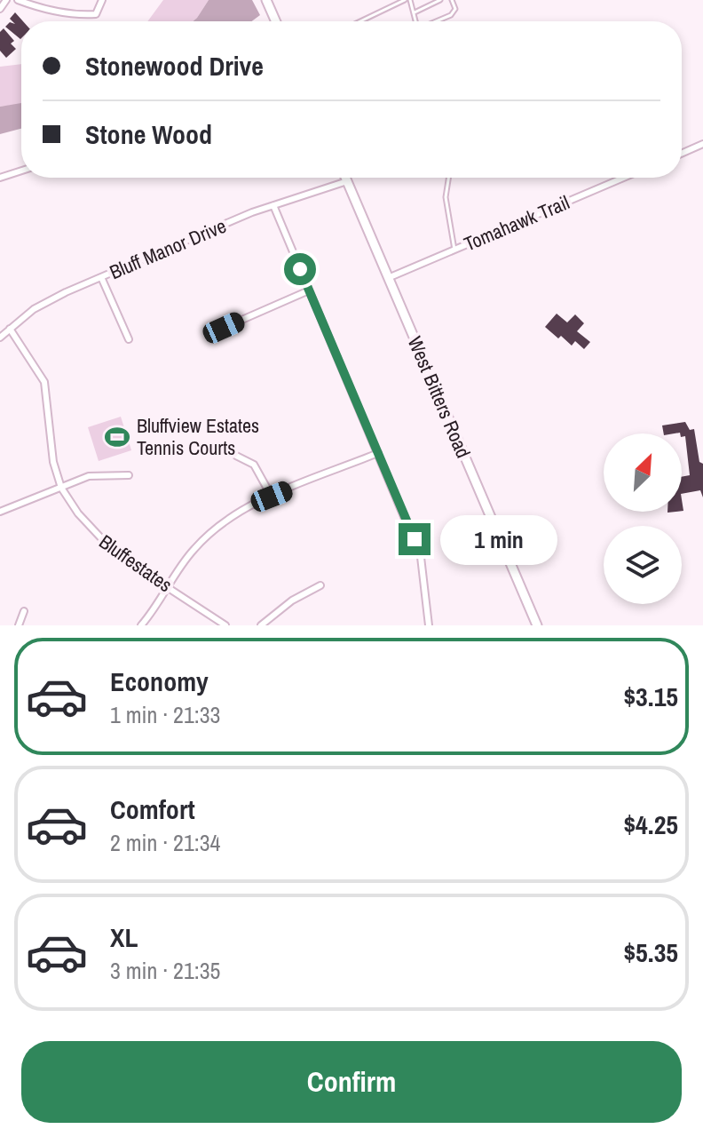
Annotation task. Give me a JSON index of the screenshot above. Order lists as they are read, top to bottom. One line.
{"streets":{"main road":["West Bitters Road"],"street":["Tomahawk Trail","Bluff Manor Drive","Bluffestates"]},"crossings":[["Tomahawk Trail","West Bitters Road"],["Bluff Manor Drive","West Bitters Road"],["Bluff Manor Drive","Bluffestates"]],"places":{"sports":["Bluffview Estates Tennis Courts"]},"north":"top right","page":{"banner":["Stonewood Drive","Stone Wood"],"bubble":"1 min","list":[{"name":"Economy","note":"1 min · 21:33","value":"$3.15"},{"name":"Comfort","note":"2 min · 21:34","value":"$4.25"},{"name":"XL","note":"3 min · 21:35","value":"$5.35"}],"buttons":"Confirm"}}
